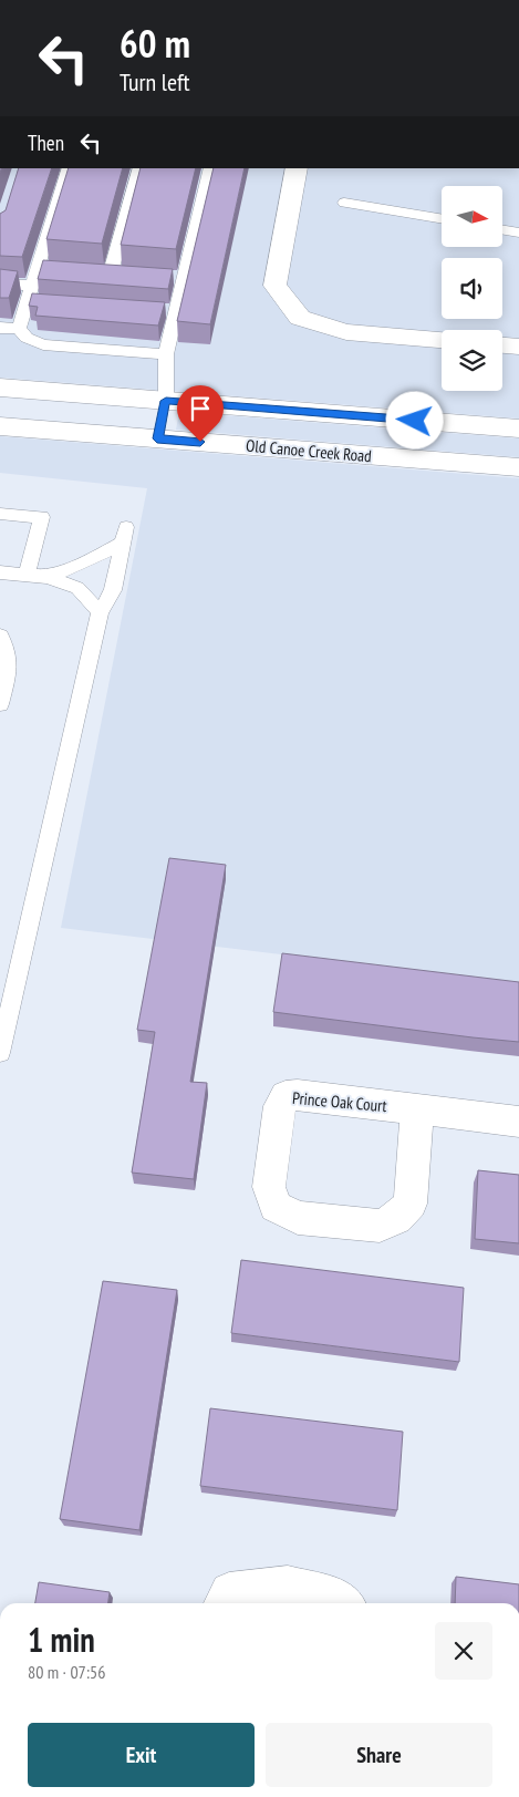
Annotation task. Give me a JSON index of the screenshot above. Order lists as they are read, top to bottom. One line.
{"streets":{"main road":["Old Canoe Creek Road","Prince Oak Court"]},"north":"right","page":{"turn":["60 m","Turn left"],"then":"Then","heading":["1 min","80 m · 07:56"],"buttons":["Exit","Share"]}}
